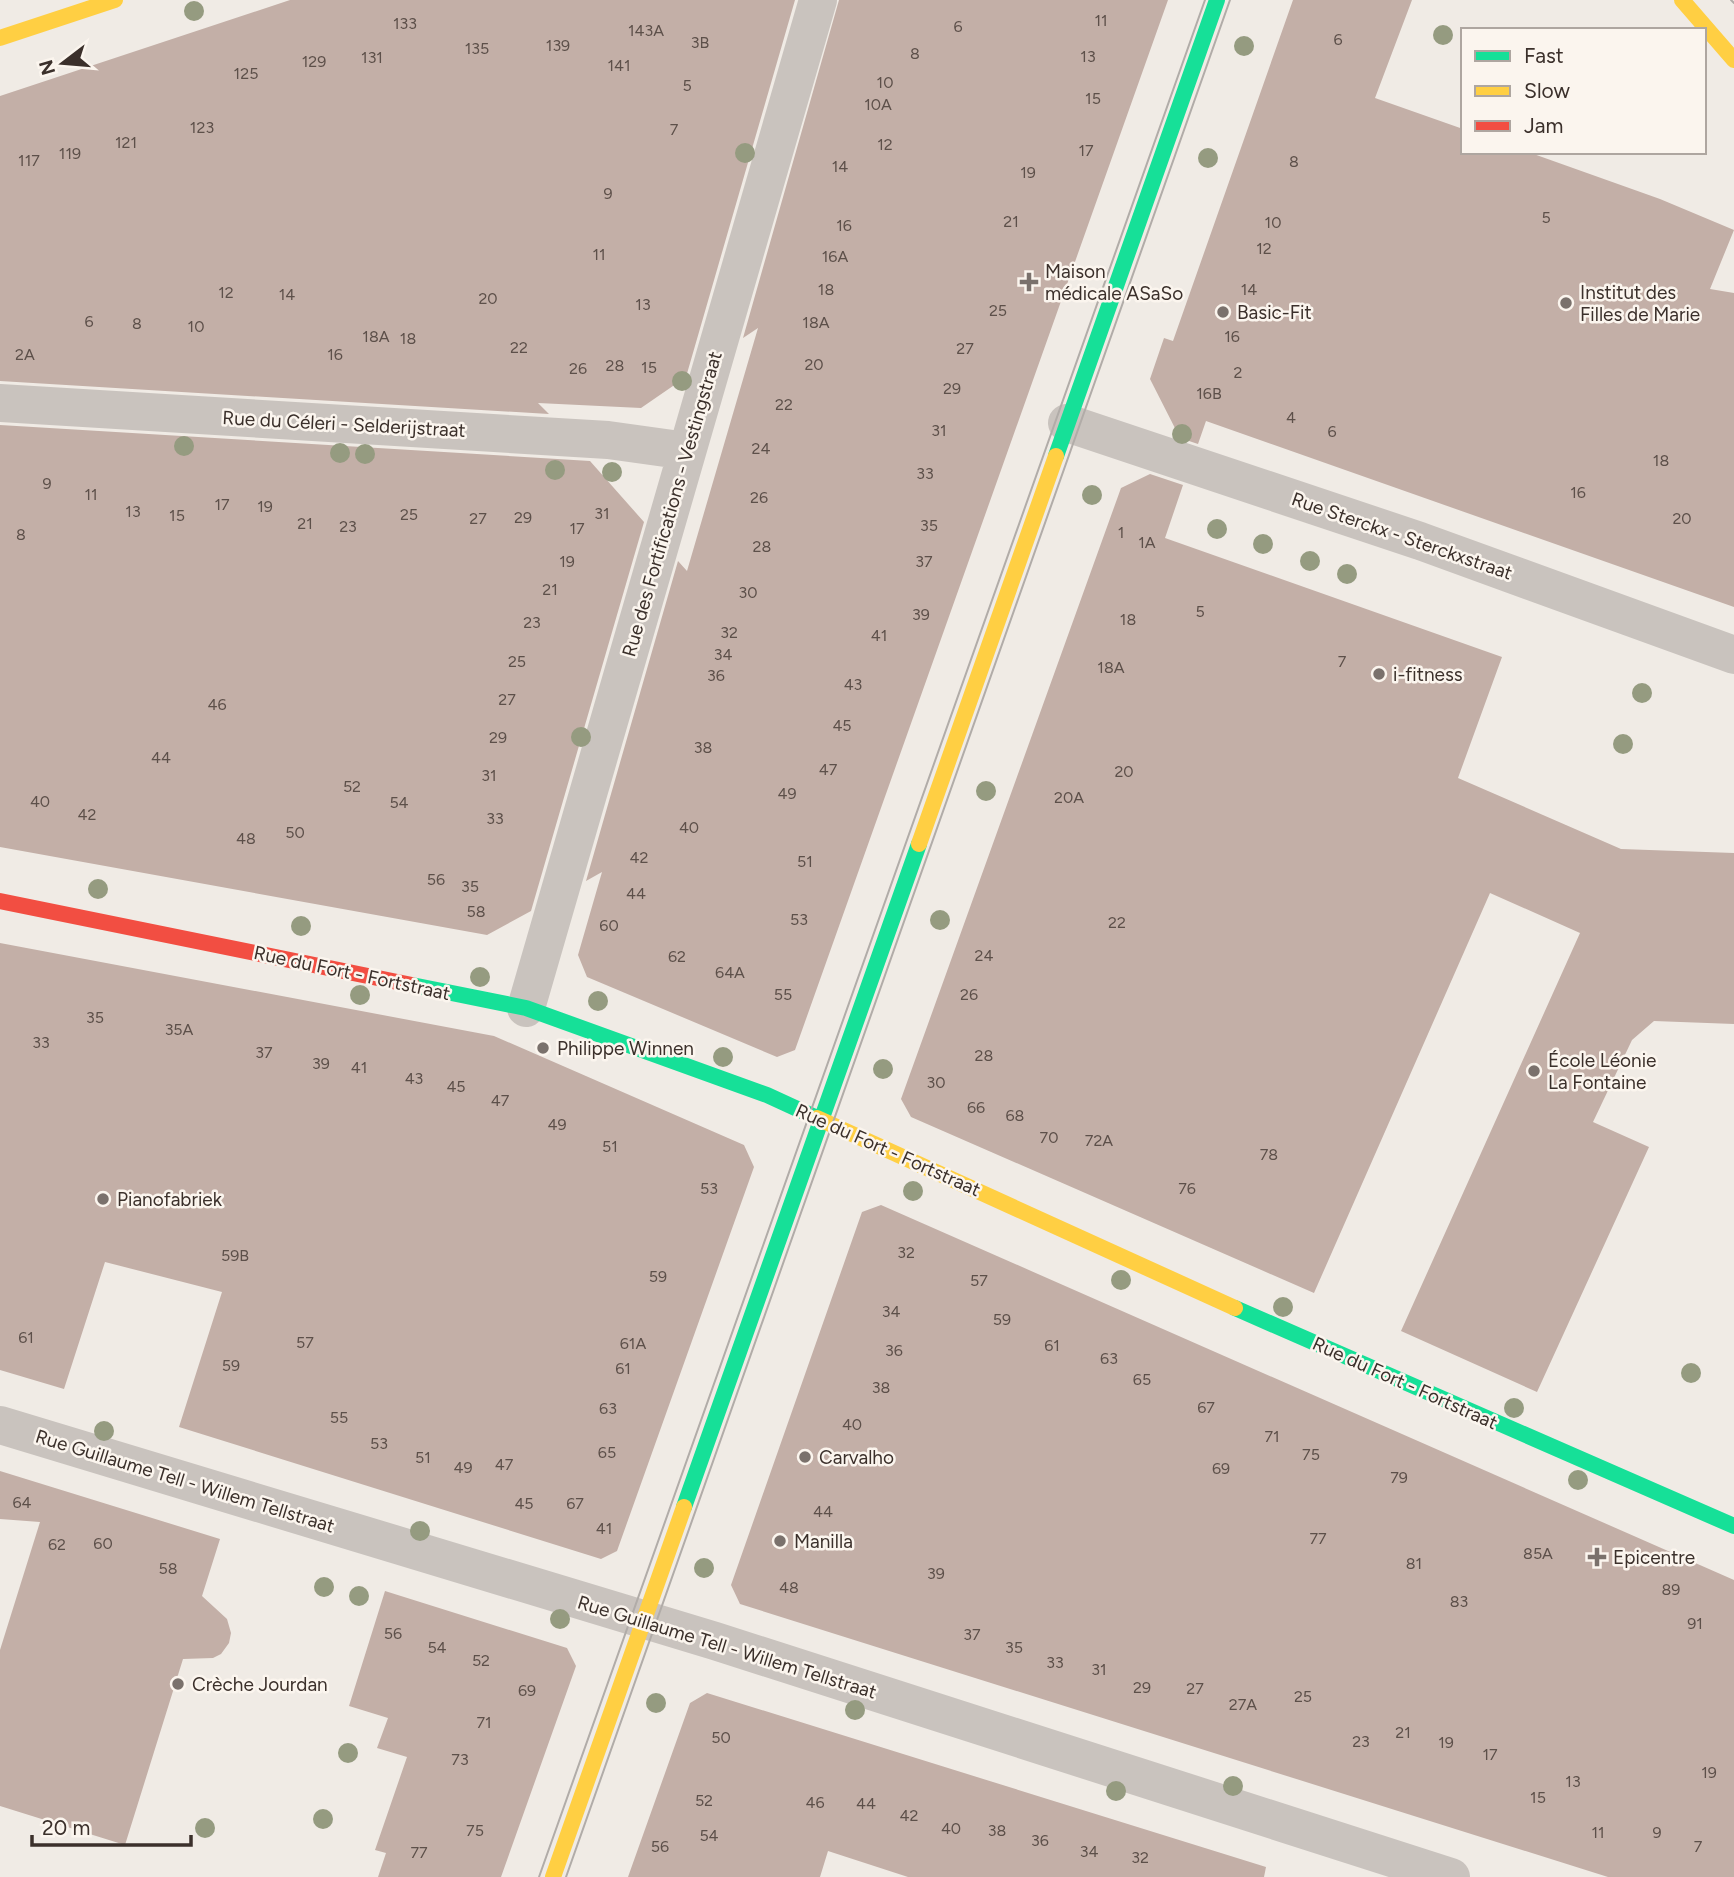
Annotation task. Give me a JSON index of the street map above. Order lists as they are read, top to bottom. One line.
{"streets":{"street":["Rue du Céleri - Selderijstraat","Rue des Fortifications - Vestingstraat","Rue Sterckx - Sterckxstraat","Rue du Fort - Fortstraat","Rue Guillaume Tell - Willem Tellstraat"]},"crossings":[["Rue du Céleri - Selderijstraat","Rue des Fortifications - Vestingstraat"],["Rue des Fortifications - Vestingstraat","Rue du Fort - Fortstraat"]],"places":{"health":["Maison médicale ASaSo","Epicentre"],"other":["Institut des Filles de Marie","Basic-Fit","i-fitness","Philippe Winnen","École Léonie La Fontaine","Pianofabriek","Carvalho","Manilla","Crèche Jourdan"]},"house_numbers":["11","133","6","143A","6","3B","139","135","8","13","131","129","141","125","10","5","15","10A","123","7","121","12","17","119","117","8","14","19","9","5","21","10","16","12","11","16A","18","14","12","14","20","13","25","6","18A","8","10","18A","16","18","22","27","2A","16","20","28","15","26","2","29","16B","22","4","31","6","24","18","33","9","16","11","26","17","19","13","31","25","15","29","27","20","21","35","23","17","1","8","1A","28","19","37","21","30","5","39","18","23","32","41","34","25","7","18A","36","43","27","46","45","29","38","44","47","20","31","52","49","20A","40","54","42","33","40","50","48","42","51","56","35","44","58","53","22","60","24","62","64A","55","26","35","35A","33","37","28","39","41","43","30","45","47","66","68","49","70","72A","51","78","53","76","32","59B","59","57","34","59","61","57","61A","61","36","63","59","61","65","38","67","63","55","40","71","53","65","75","51","47","49","69","79","64","45","67","44","41","77","60","62","85A","81","58","39","48","89","83","91","56","37","54","35","52","33","31","29","27","69","25","27A","71","21","50","23","19","17","73","19","13","15","52","46","44","42","40","75","38","11","9","54","36","56","7","34","77","32"],"legend":["Fast","Slow","Jam"],"scale_bar":"20 m","north":"left"}
